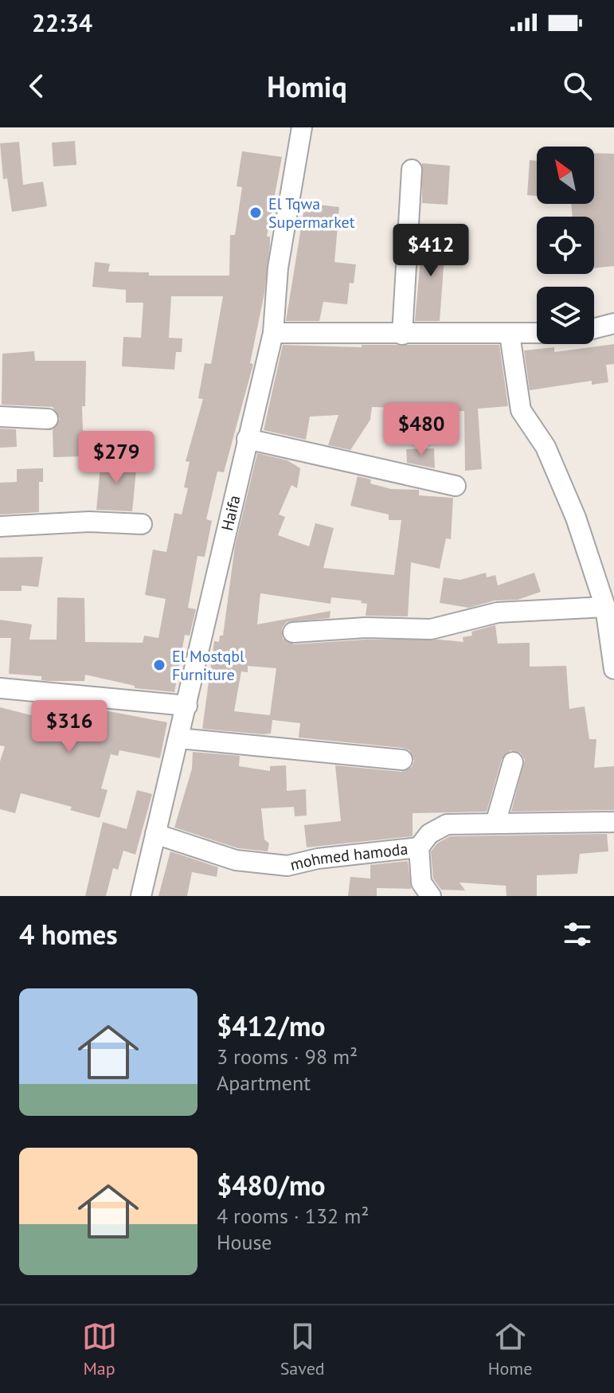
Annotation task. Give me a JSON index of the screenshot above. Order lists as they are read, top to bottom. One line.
{"streets":{"street":["Haifa","mohmed hamoda"]},"crossings":[["Haifa","mohmed hamoda"]],"places":["El Tqwa Supermarket","El Mostqbl Furniture"],"north":"top left","page":{"status":"22:34","header":"Homiq","price":["$412","$480","$279","$316"],"heading":"4 homes","list":[{"name":"$412/mo","note":"3 rooms · 98 m² · Apartment"},{"name":"$480/mo","note":"4 rooms · 132 m² · House"}],"tabs":["Map","Saved","Home"]}}
